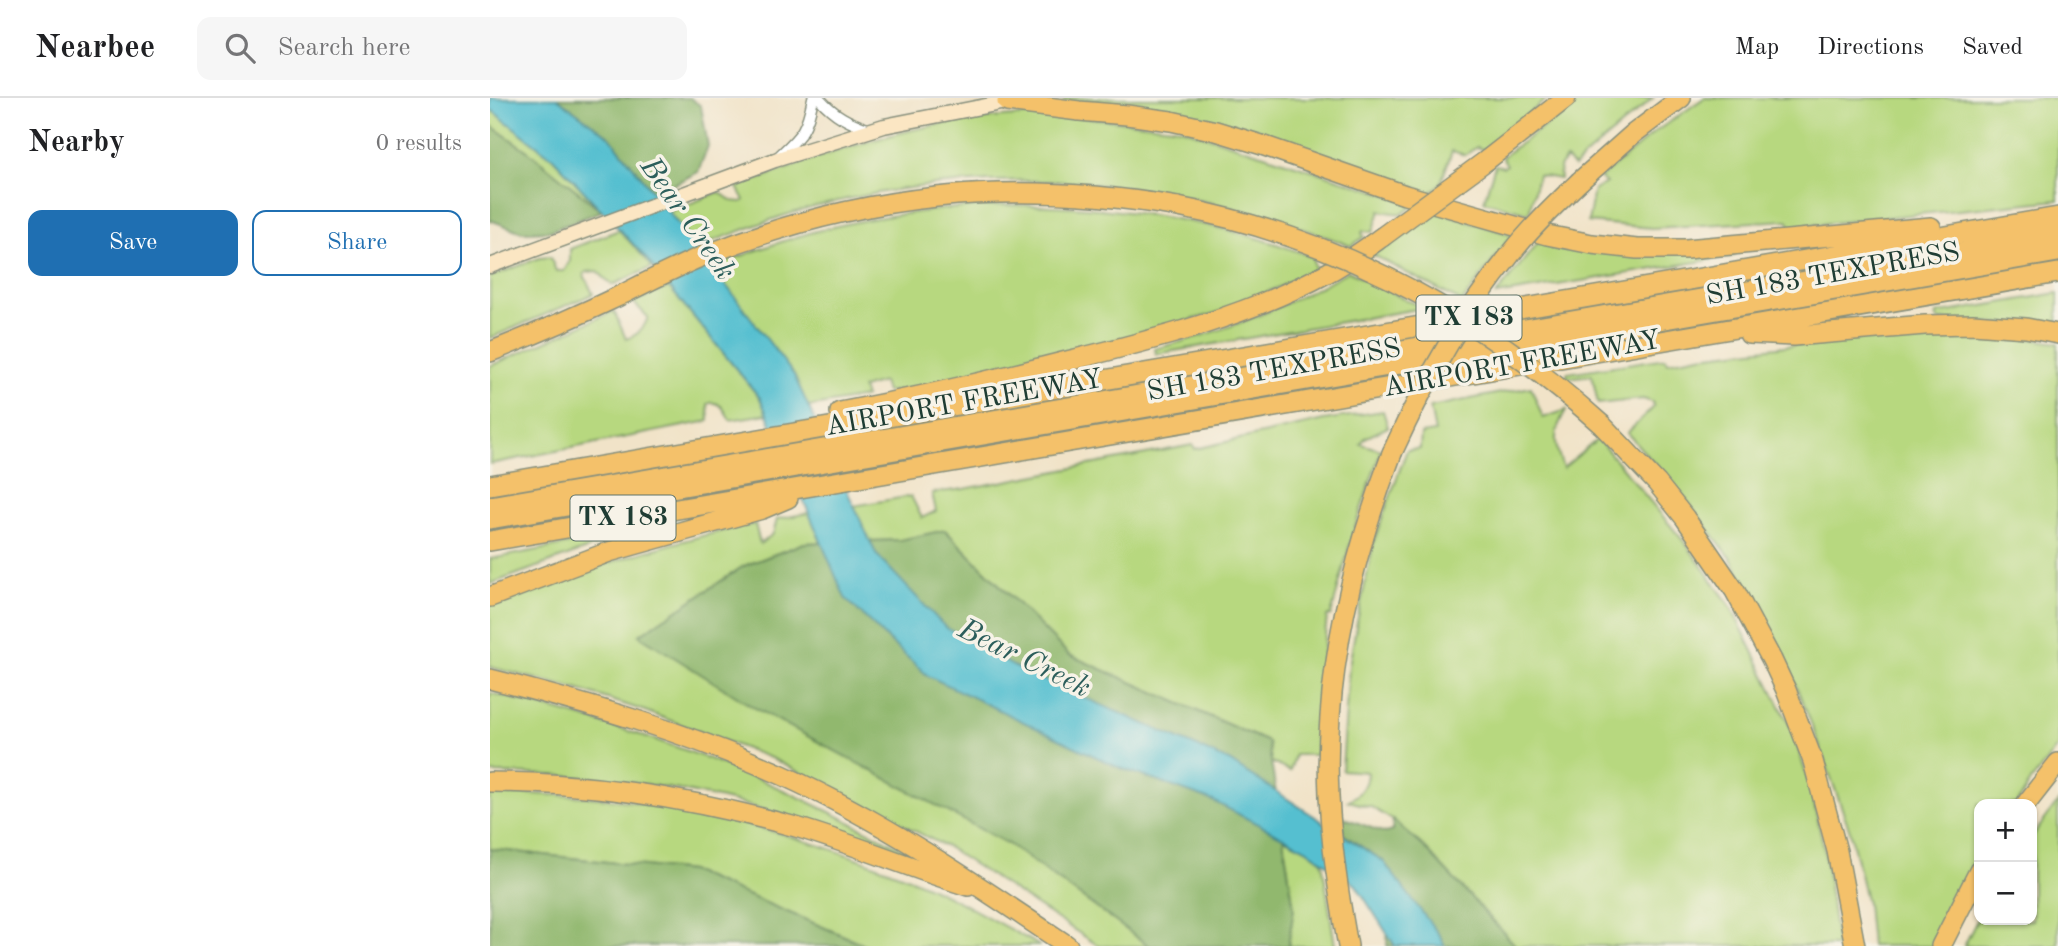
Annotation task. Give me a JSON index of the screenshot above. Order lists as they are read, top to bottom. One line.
{"streets":{"highway":["SH 183 TEXPRESS","TX 183","AIRPORT FREEWAY"]},"crossings":[["SH 183 TEXPRESS","AIRPORT FREEWAY"],["TX 183","AIRPORT FREEWAY"]],"water":["Bear Creek"],"page":{"header":"Nearbee","search":"Search here","nav":["Map","Directions","Saved"],"heading":["Nearby","0 results"],"buttons":["Save","Share"],"map_buttons":["+","−"]}}
